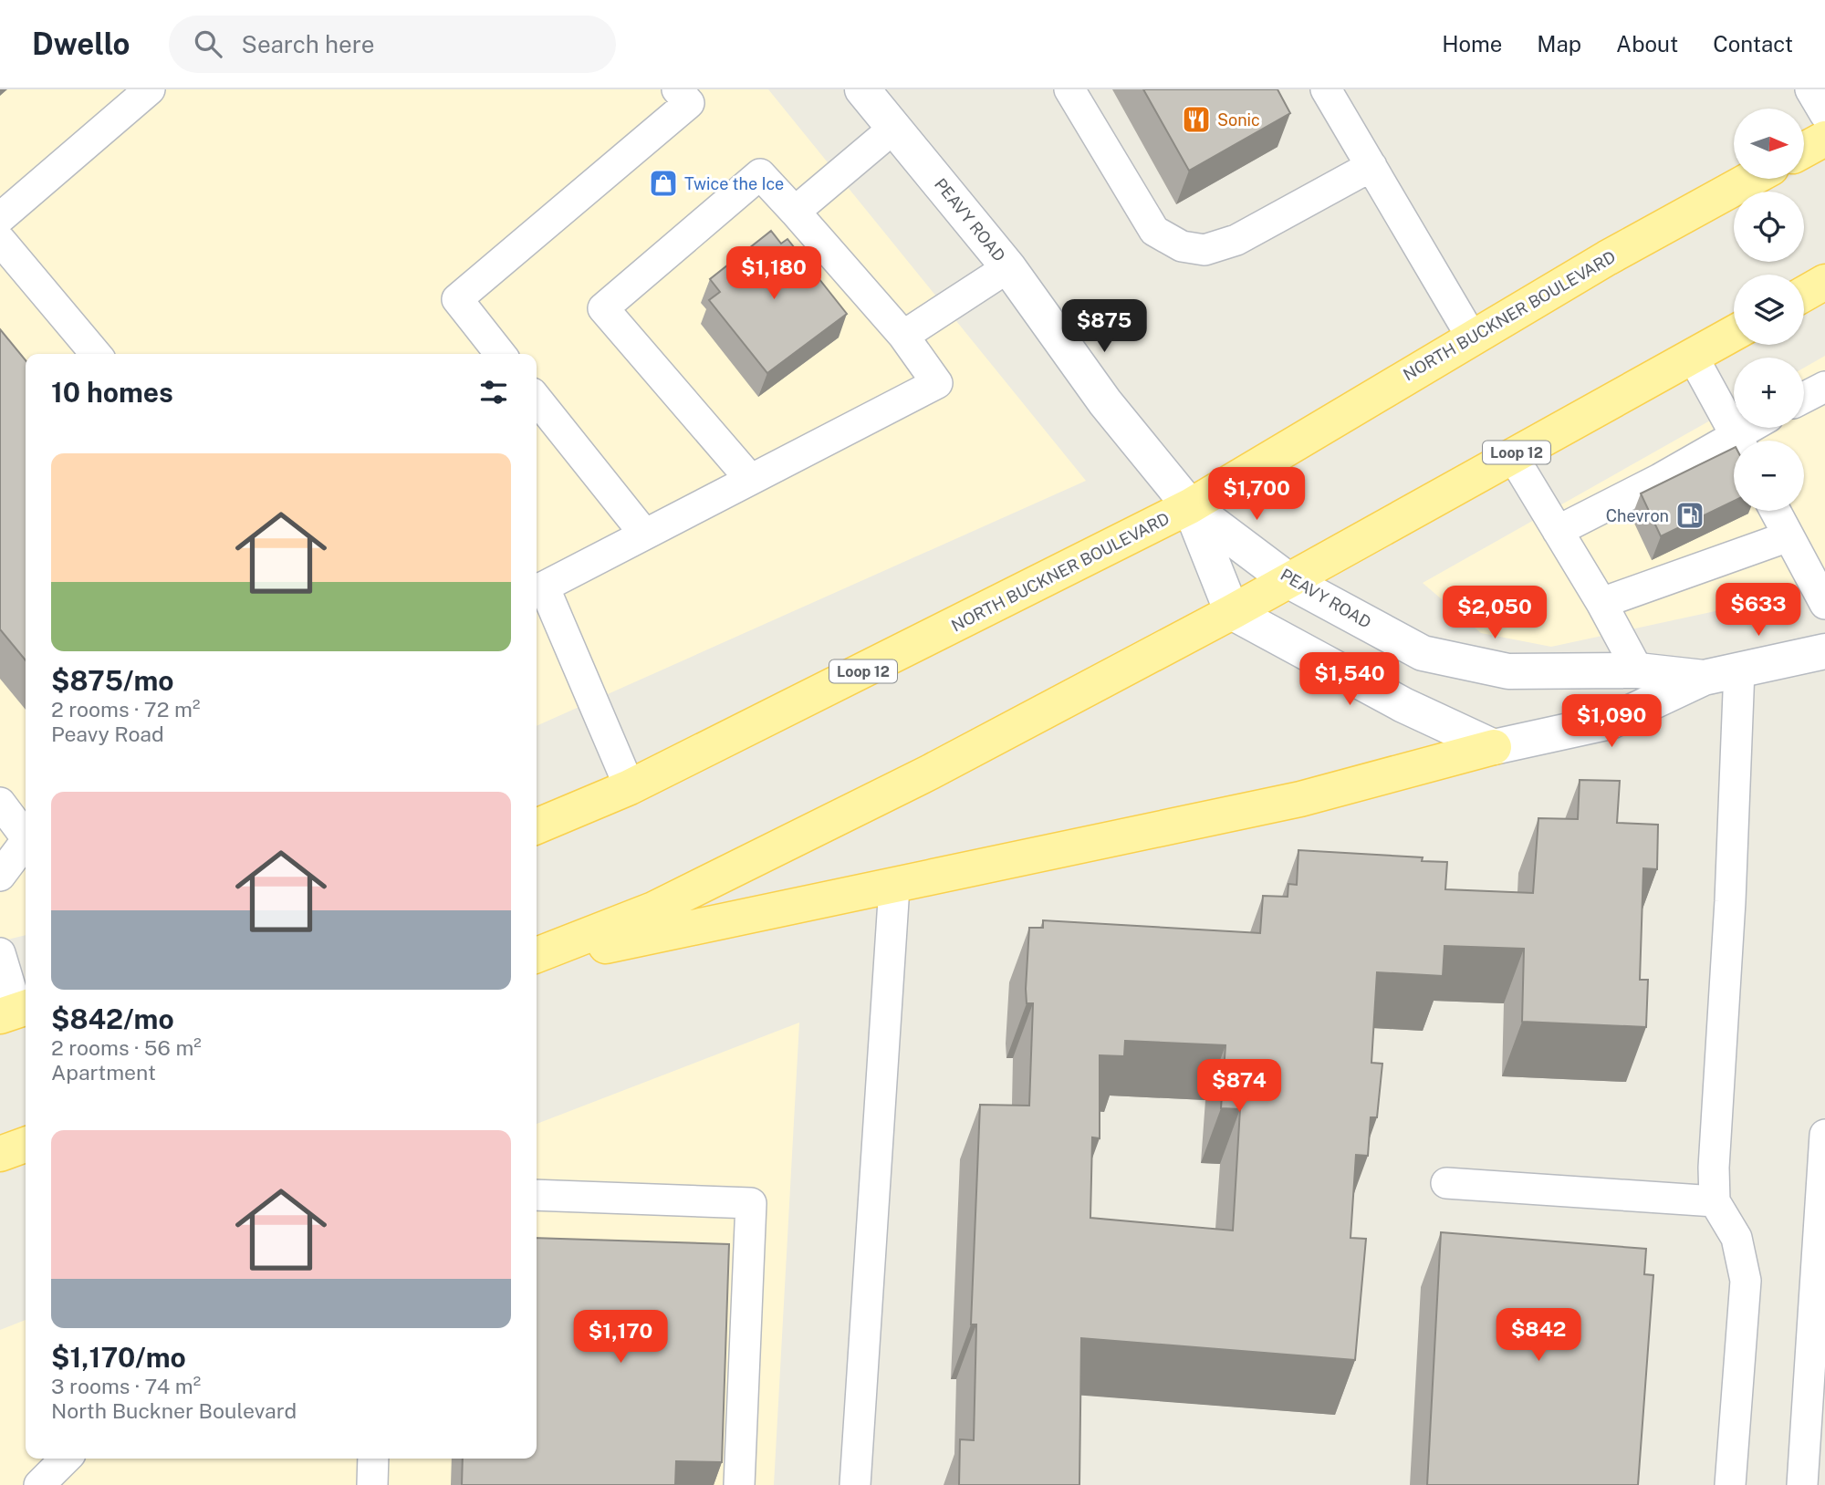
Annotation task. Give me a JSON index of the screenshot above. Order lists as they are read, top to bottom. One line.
{"streets":{"main road":["NORTH BUCKNER BOULEVARD","Loop 12"],"street":["PEAVY ROAD"]},"crossings":[["PEAVY ROAD","NORTH BUCKNER BOULEVARD"],["PEAVY ROAD","Loop 12"]],"places":{"restaurant":["Sonic"],"shop":["Twice the Ice"],"fuel station":["Chevron"]},"north":"right","page":{"header":"Dwello","search":"Search here","nav":["Home","Map","About","Contact"],"map_buttons":["+","−"],"price":["$1,180","$875","$1,700","$633","$2,050","$1,540","$1,090","$874","$842","$1,170"],"heading":"10 homes","list":[{"name":"$875/mo","note":"2 rooms · 72 m² · Peavy Road"},{"name":"$842/mo","note":"2 rooms · 56 m² · Apartment"},{"name":"$1,170/mo","note":"3 rooms · 74 m² · North Buckner Boulevard"}]}}
